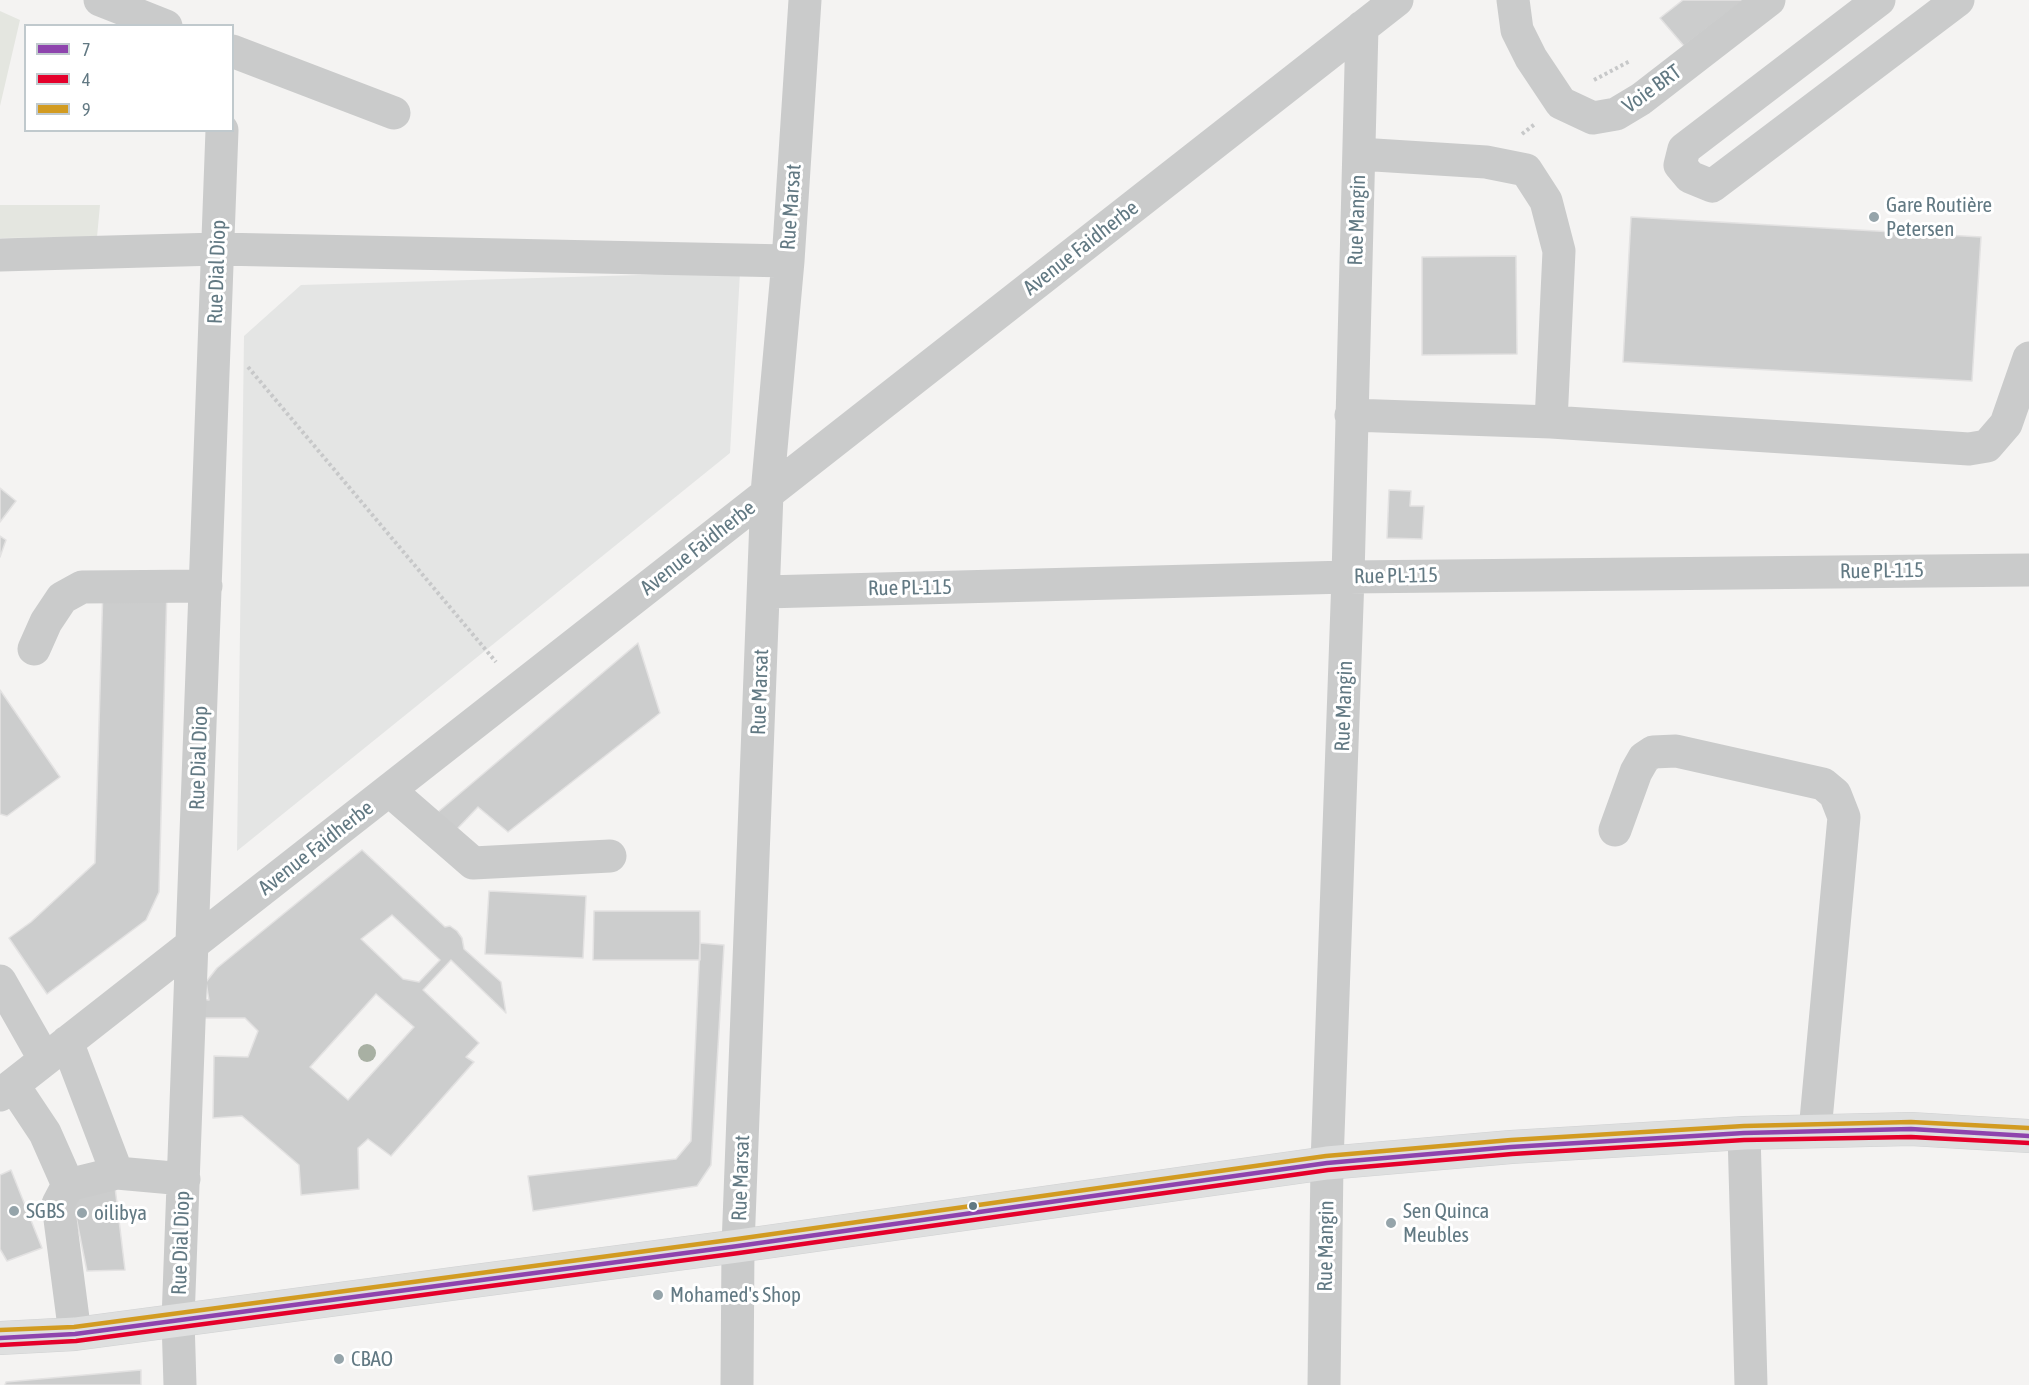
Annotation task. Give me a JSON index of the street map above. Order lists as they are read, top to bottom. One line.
{"streets":{"street":["Voie BRT","Rue Marsat","Rue Mangin","Avenue Faidherbe","Rue Dial Diop","Rue PL-115"]},"crossings":[["Rue Marsat","Avenue Faidherbe"],["Rue Marsat","Rue PL-115"],["Rue Mangin","Avenue Faidherbe"],["Rue Mangin","Rue PL-115"],["Avenue Faidherbe","Rue Dial Diop"]],"places":["Gare Routière Petersen","SGBS","oilibya","Sen Quinca Meubles","Mohamed's Shop","CBAO"],"lines":["transit line 9","transit line 7","transit line 4"],"legend":["7","4","9"]}
